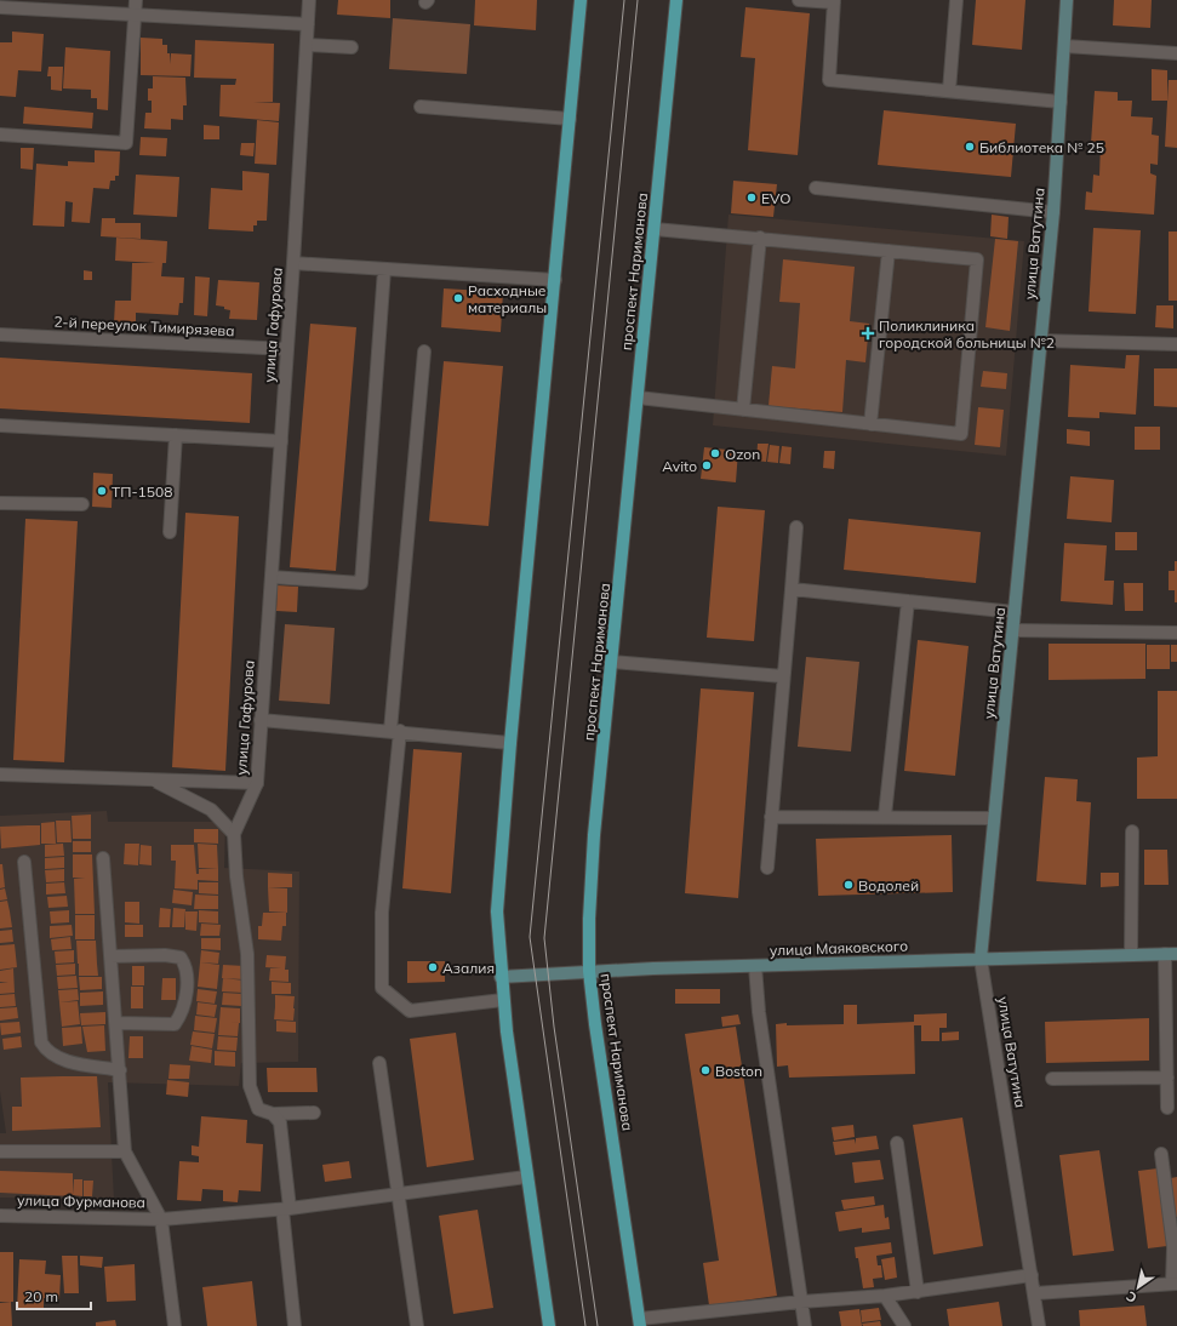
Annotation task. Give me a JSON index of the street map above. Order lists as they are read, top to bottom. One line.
{"streets":{"main road":["проспект Нариманова"],"street":["улица Ватутина","улица Гафурова","2-й переулок Тимирязева","улица Маяковского","улица Фурманова"]},"crossings":[["улица Ватутина","улица Маяковского"],["проспект Нариманова","улица Маяковского"],["улица Гафурова","2-й переулок Тимирязева"]],"places":{"other":["Библиотека № 25","EVO","Расходные материалы","Ozon","Avito","ТП-1508","Водолей","Азалия","Boston"],"health":["Поликлиника городской больницы №2"]},"scale_bar":"20 m","north":"bottom left"}
